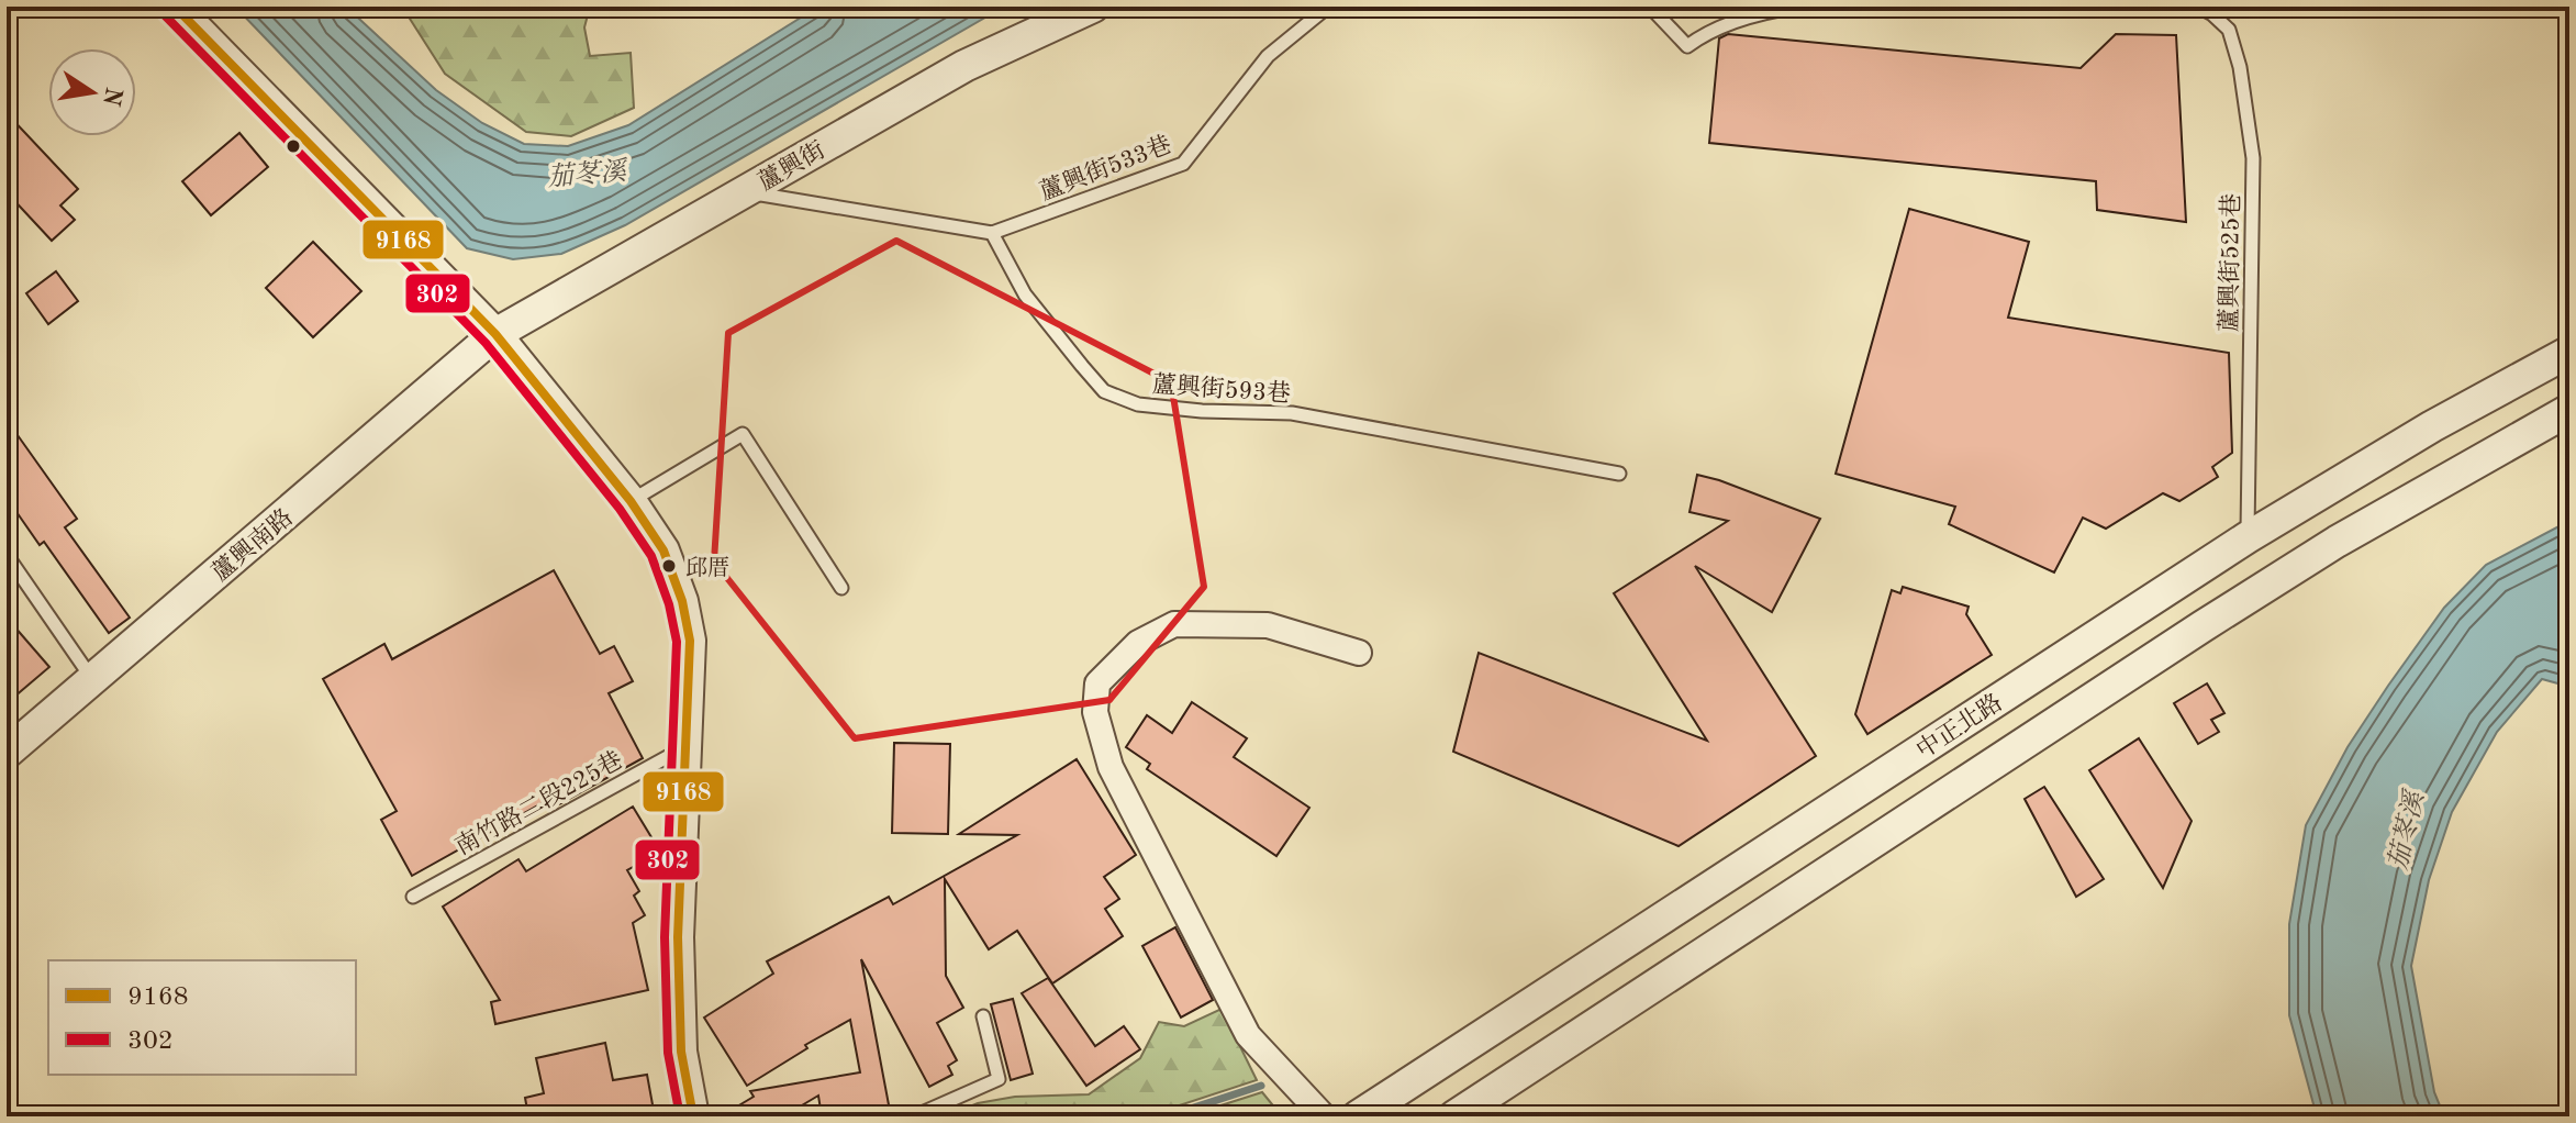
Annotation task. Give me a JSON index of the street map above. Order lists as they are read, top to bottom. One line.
{"streets":{"street":["蘆興街","蘆興南路","中正北路"],"lane":["蘆興街533巷","蘆興街525巷","蘆興街593巷","南竹路二段225巷"]},"crossings":[["蘆興街","蘆興南路"],["蘆興街533巷","蘆興街593巷"],["蘆興街525巷","中正北路"]],"water":["茄苳溪"],"places":["邱厝"],"lines":["transit line 9168","transit line 302"],"legend":["9168","302"],"north":"right"}
